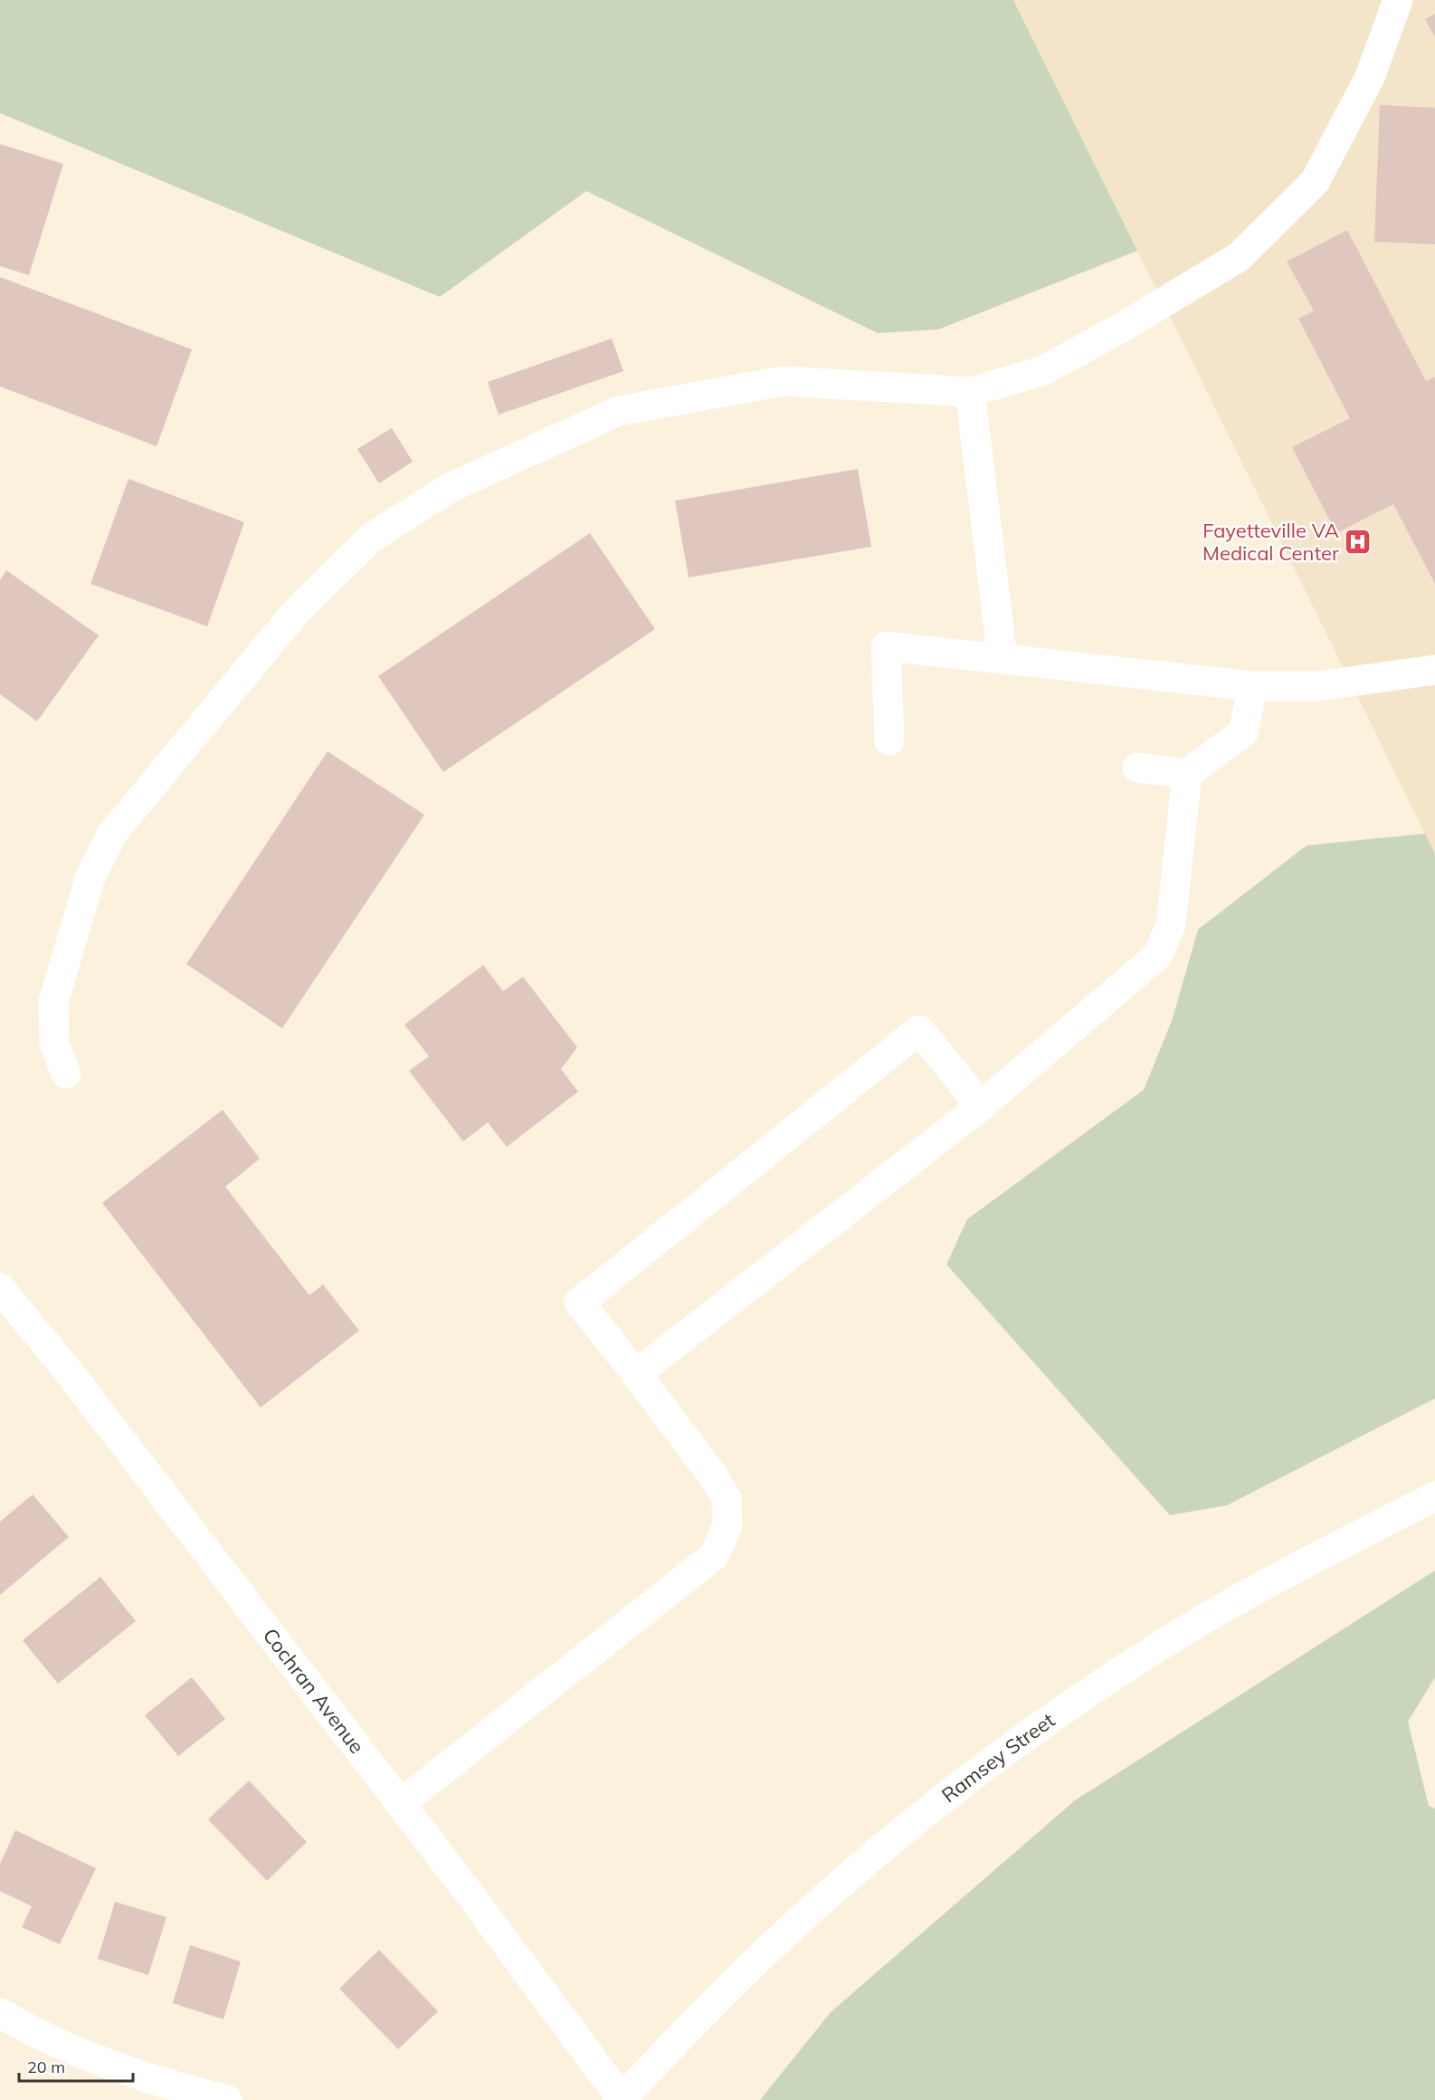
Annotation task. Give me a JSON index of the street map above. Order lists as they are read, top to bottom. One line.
{"streets":{"street":["Cochran Avenue","Ramsey Street"]},"crossings":[["Cochran Avenue","Ramsey Street"]],"places":{"hospital":["Fayetteville VA Medical Center"]},"scale_bar":"20 m"}
